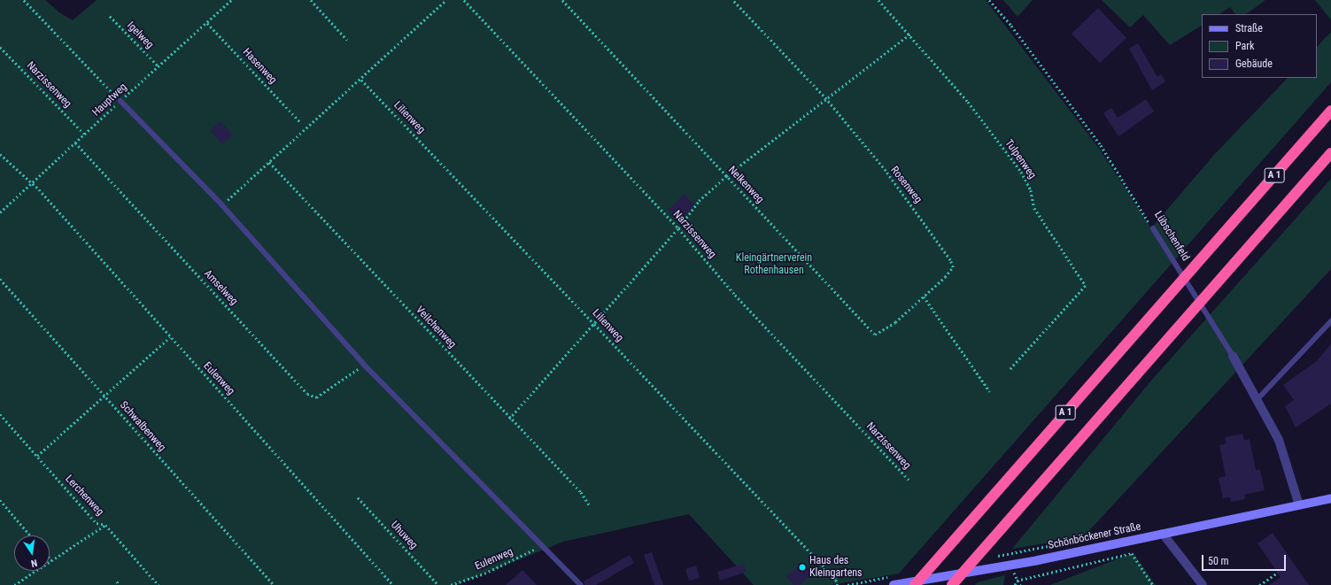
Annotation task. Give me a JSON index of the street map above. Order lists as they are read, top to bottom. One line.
{"streets":{"highway":["A 1"],"main road":["Schönböckener Straße"],"street":["Lübschenfeld"],"path":["Igelweg","Hasenweg","Narzissenweg","Hauptweg","Lilienweg","Tulpenweg","Nelkenweg","Rosenweg","Amselweg","Veilchenweg","Eulenweg","Schwalbenweg","Lerchenweg","Uhuweg"]},"crossings":[["Igelweg","Hauptweg"],["Hasenweg","Hauptweg"],["Narzissenweg","Hauptweg"],["Hauptweg","Amselweg"],["Hauptweg","Eulenweg"],["Nelkenweg","Rosenweg"],["Lübschenfeld","Schönböckener Straße"]],"parks":["Kleingärtnerverein Rothenhausen"],"places":["Haus des Kleingartens"],"legend":["Straße","Park","Gebäude"],"scale_bar":"50 m","north":"bottom"}
